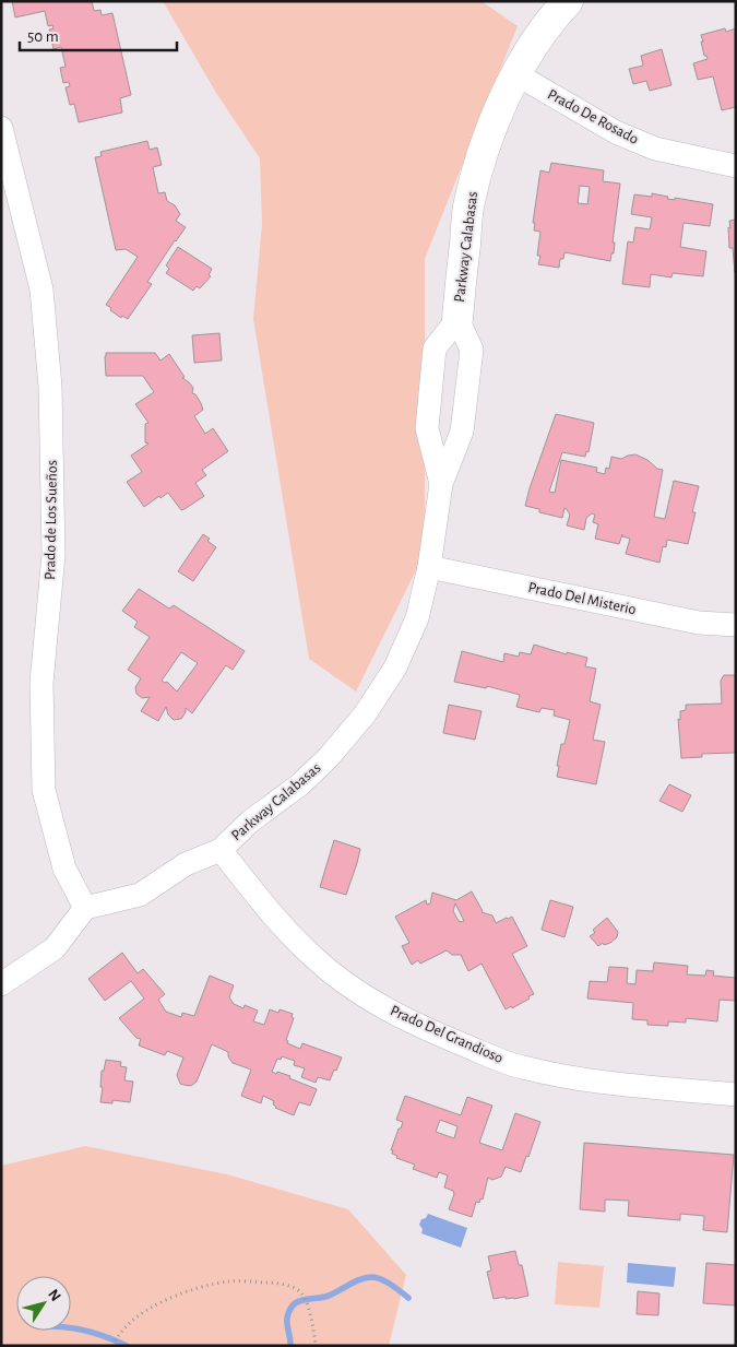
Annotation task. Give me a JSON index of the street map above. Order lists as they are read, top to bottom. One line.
{"streets":{"street":["Prado De Rosado","Parkway Calabasas","Prado de Los Sueños","Prado Del Misterio","Prado Del Grandioso"]},"crossings":[["Prado De Rosado","Parkway Calabasas"],["Parkway Calabasas","Prado de Los Sueños"],["Parkway Calabasas","Prado Del Misterio"],["Parkway Calabasas","Prado Del Grandioso"]],"scale_bar":"50 m","north":"top right"}
